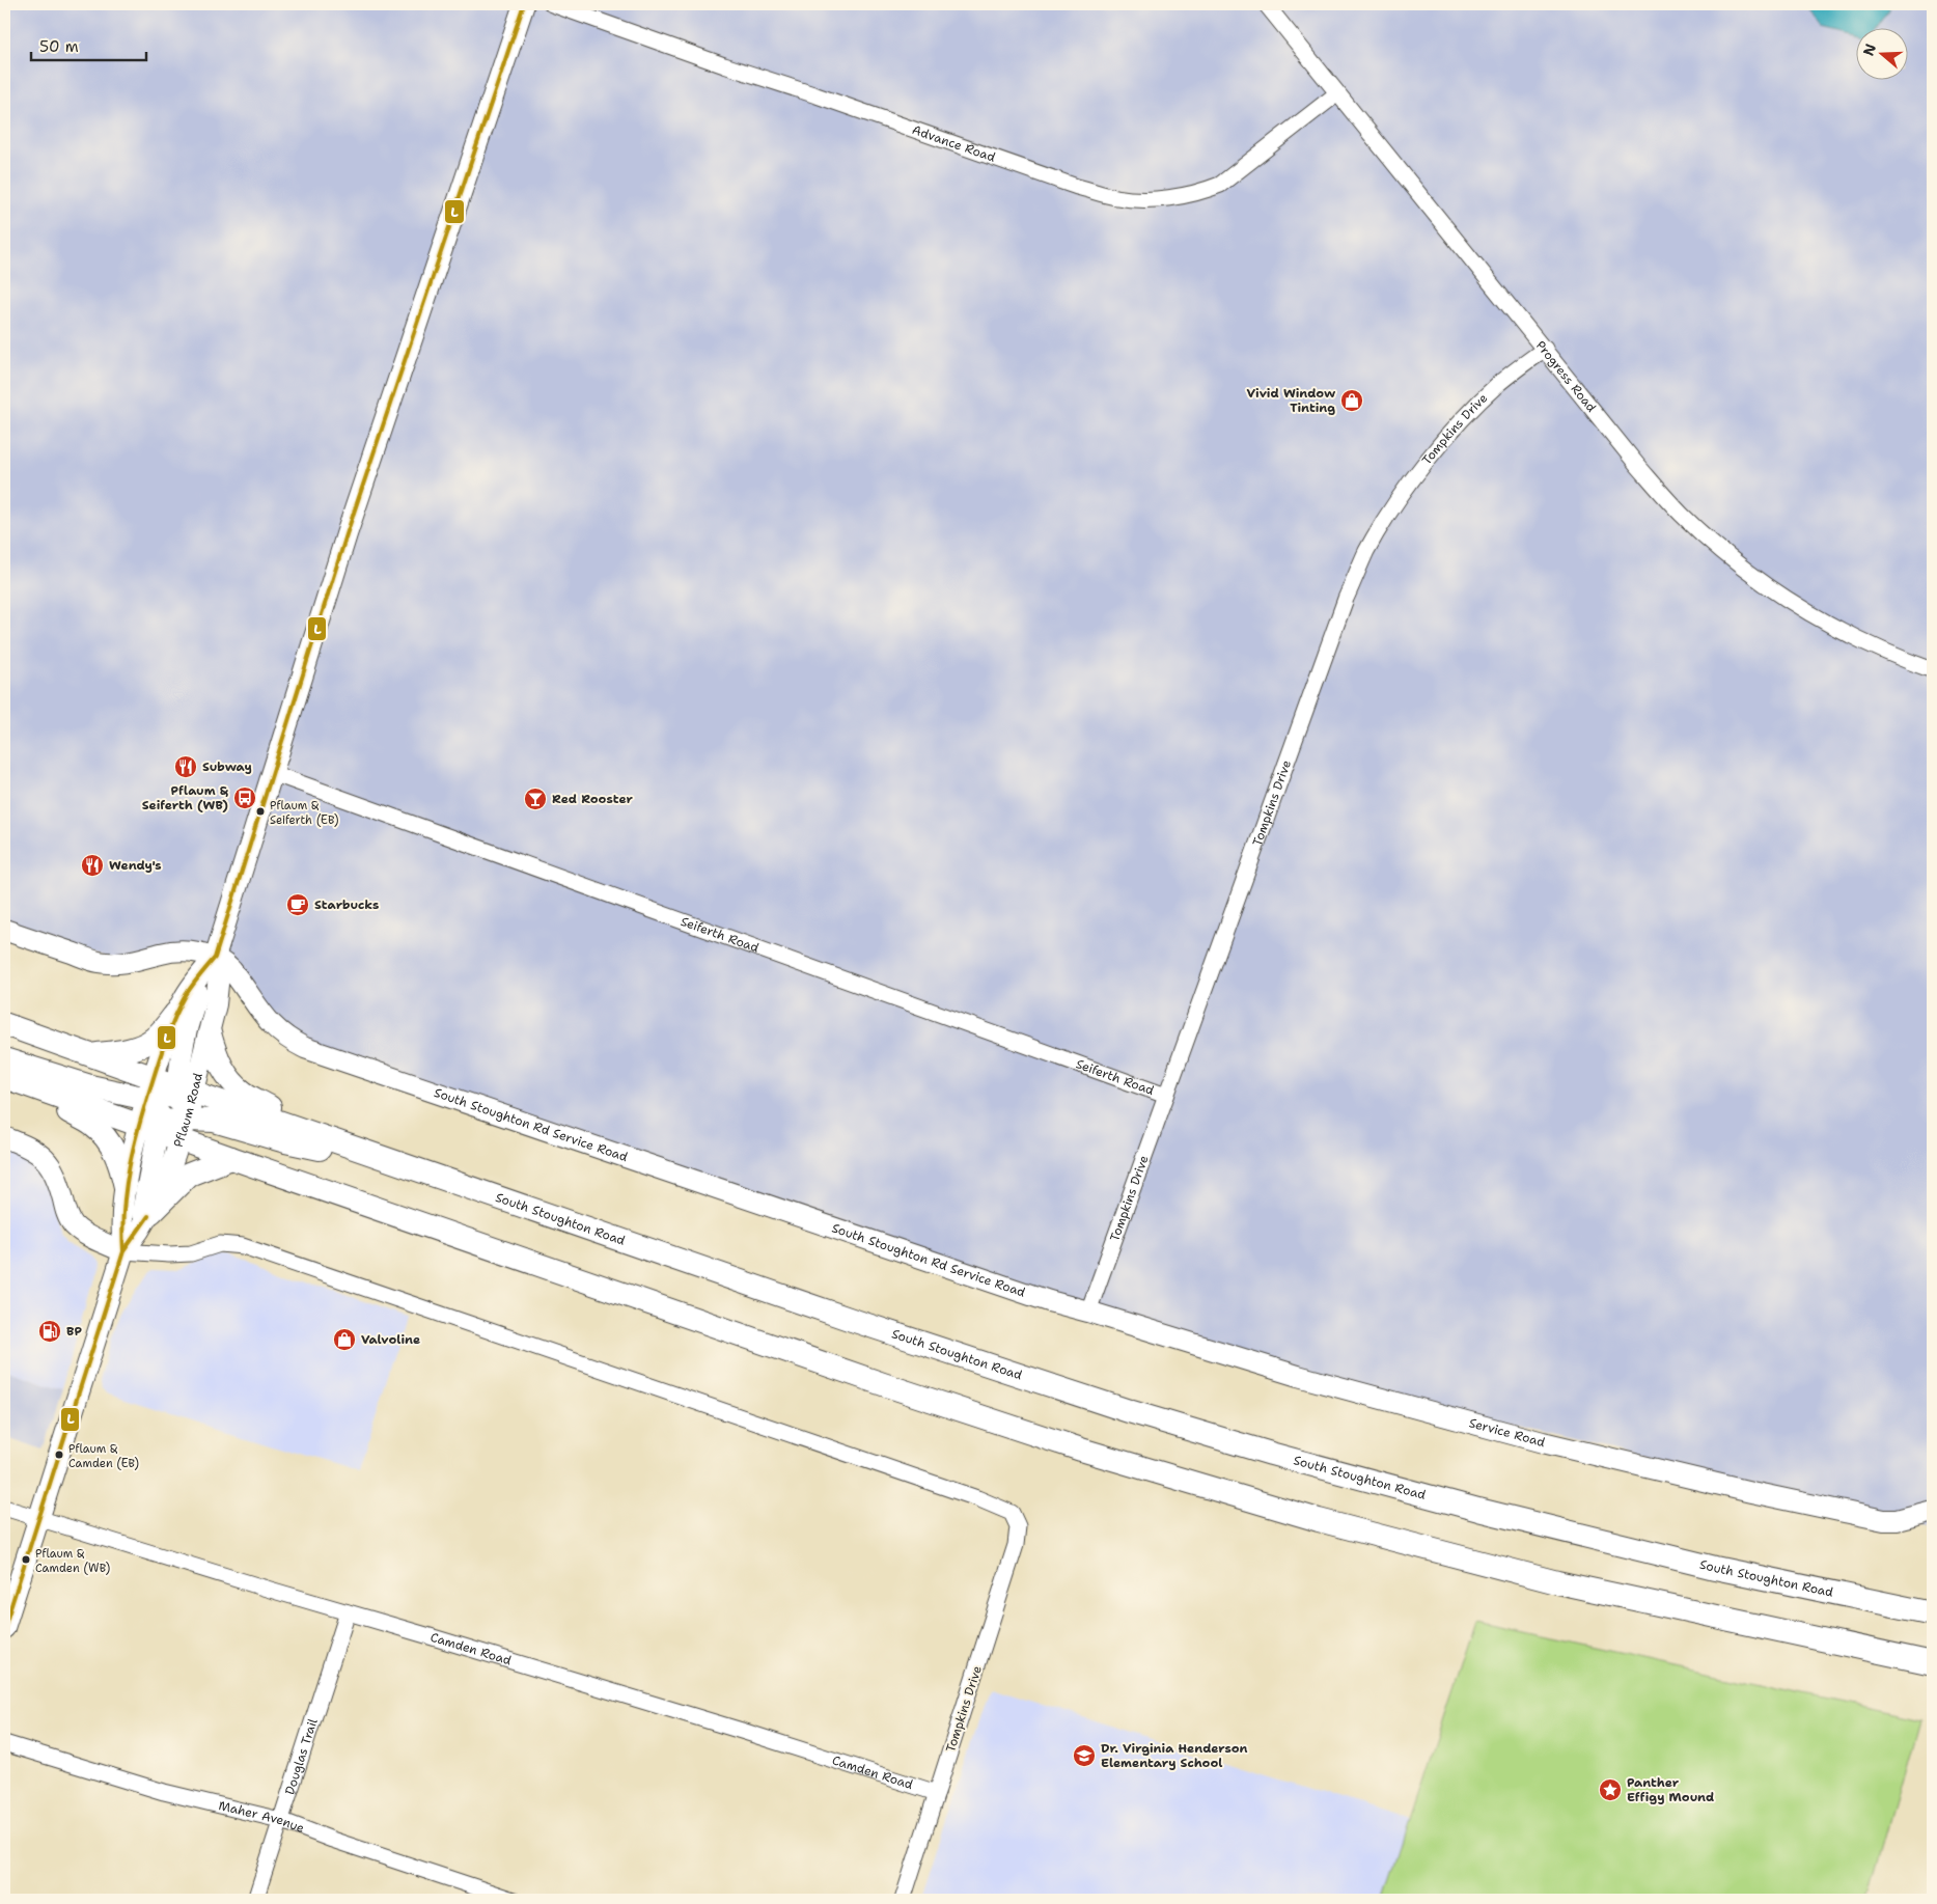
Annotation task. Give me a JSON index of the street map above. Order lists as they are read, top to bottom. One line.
{"streets":{"main road":["South Stoughton Road"],"street":["Advance Road","Progress Road","Tompkins Drive","Seiferth Road","Pflaum Road","South Stoughton Rd Service Road","Service Road","Camden Road","Douglas Trail","Maher Avenue"]},"crossings":[["Advance Road","Progress Road"],["Progress Road","Tompkins Drive"],["Tompkins Drive","Seiferth Road"],["Tompkins Drive","Pflaum Road"],["Tompkins Drive","South Stoughton Rd Service Road"],["Tompkins Drive","Service Road"],["Tompkins Drive","Camden Road"],["Seiferth Road","Pflaum Road"],["Pflaum Road","South Stoughton Rd Service Road"],["Pflaum Road","South Stoughton Road"],["Pflaum Road","Camden Road"],["South Stoughton Rd Service Road","Service Road"],["Camden Road","Douglas Trail"],["Douglas Trail","Maher Avenue"]],"places":{"shop":["Vivid Window Tinting","Valvoline"],"restaurant":["Subway","Wendy's"],"bus stop":["Pflaum & Seiferth (WB)"],"bar":["Red Rooster"],"other":["Pflaum & Seiferth (EB)","Pflaum & Camden (EB)","Pflaum & Camden (WB)"],"cafe":["Starbucks"],"fuel station":["BP"],"school or university":["Dr. Virginia Henderson Elementary School"],"place":["Panther Effigy Mound"]},"lines":["transit line L"],"scale_bar":"50 m","north":"left"}
